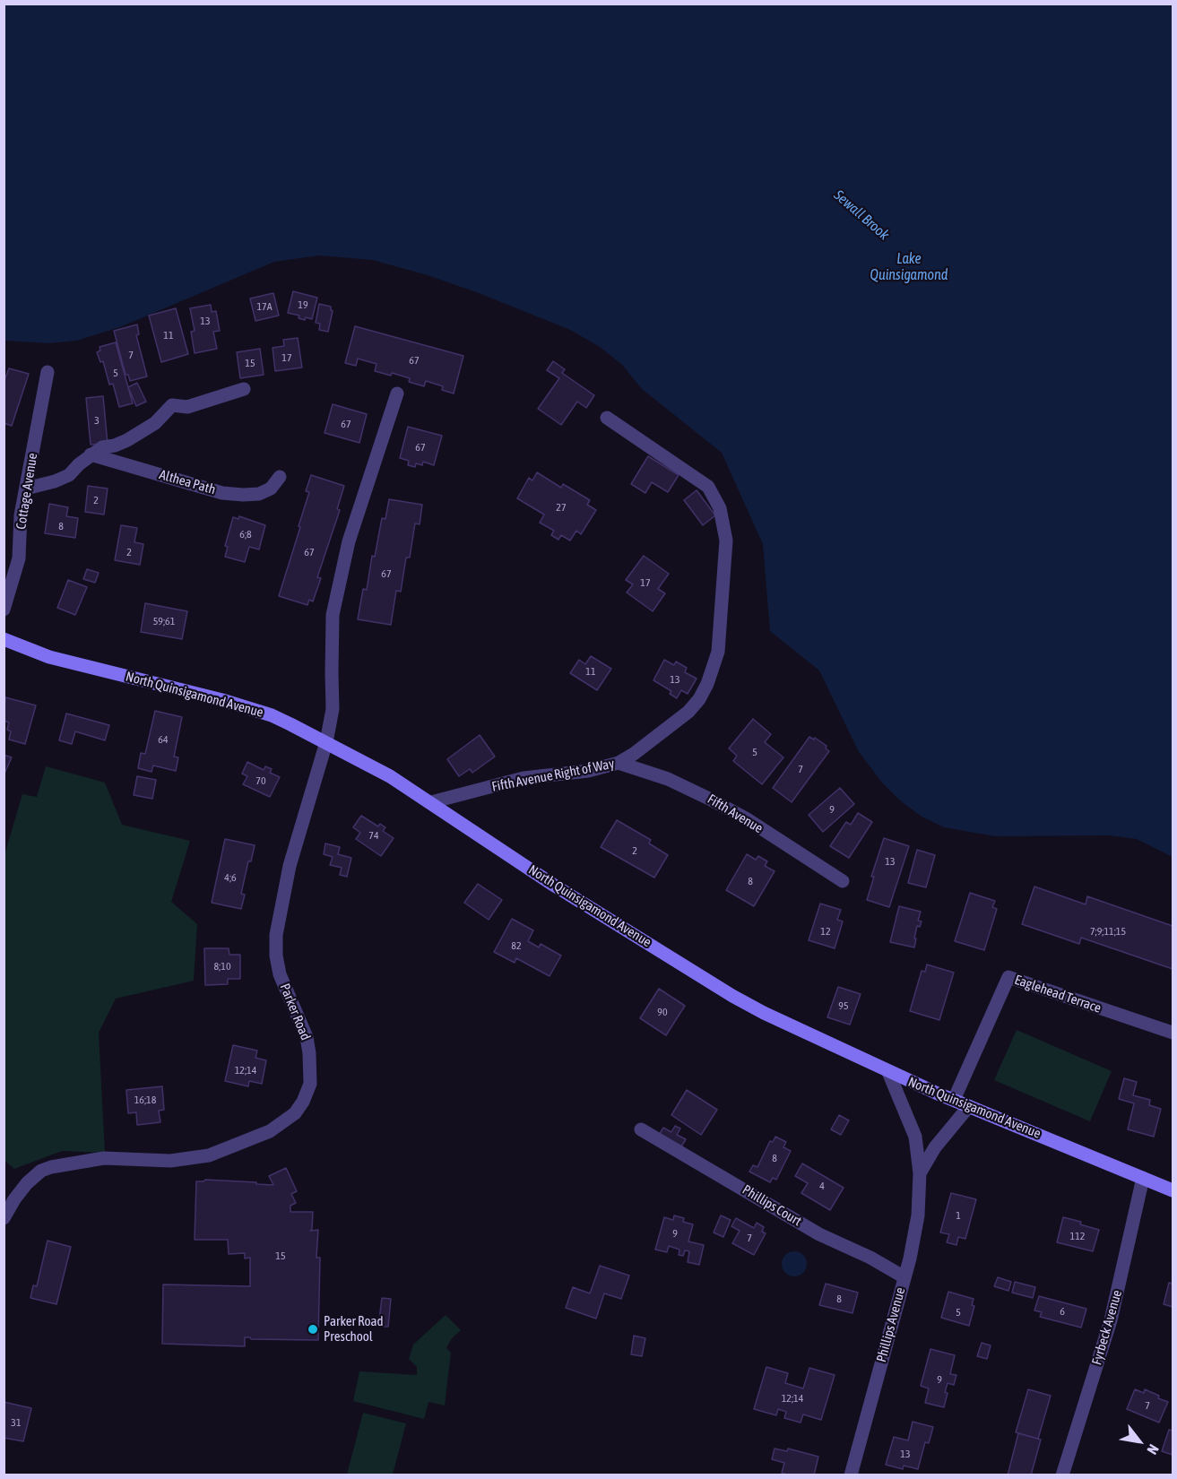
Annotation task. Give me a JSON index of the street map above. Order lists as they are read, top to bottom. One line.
{"streets":{"main road":["North Quinsigamond Avenue"],"street":["Althea Path","Cottage Avenue","Fifth Avenue Right of Way","Fifth Avenue","Eaglehead Terrace","Parker Road","Phillips Court","Phillips Avenue","Fyrbeck Avenue"]},"crossings":[["North Quinsigamond Avenue","Fifth Avenue Right of Way"],["North Quinsigamond Avenue","Eaglehead Terrace"],["North Quinsigamond Avenue","Parker Road"],["North Quinsigamond Avenue","Phillips Avenue"],["North Quinsigamond Avenue","Fyrbeck Avenue"],["Fifth Avenue Right of Way","Fifth Avenue"],["Phillips Court","Phillips Avenue"]],"water":["Sewall Brook","Lake Quinsigamond"],"places":["Parker Road Preschool"],"house_numbers":["19","17A","13","11","7","17","67","15","5","3","67","67","2","27","8","6;8","2","67","67","17","59;61","11","13","64","5","7","70","9","74","2","13","4;6","8","12","7;9;11;15","82","8;10","95","90","12;14","16;18","8","4","1","9","112","7","15","8","6","5","9","12;14","7","31","13"],"north":"bottom right"}
